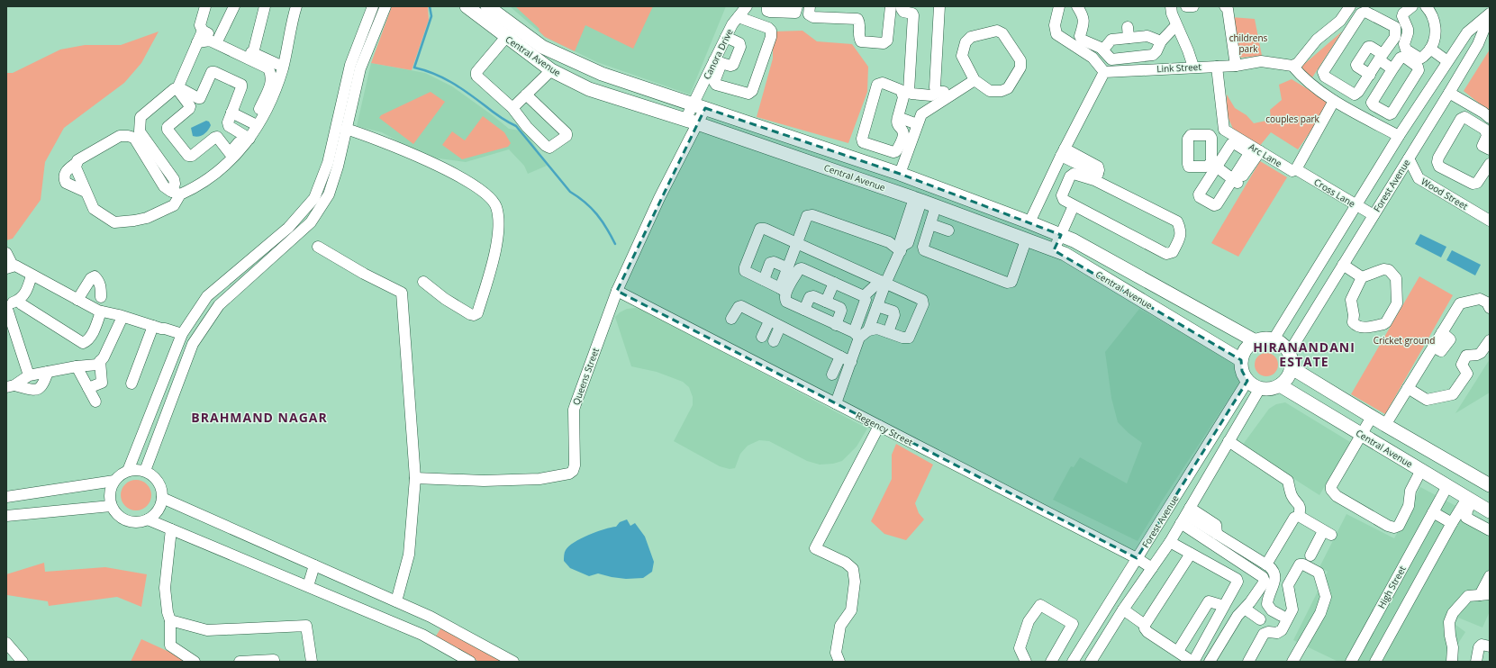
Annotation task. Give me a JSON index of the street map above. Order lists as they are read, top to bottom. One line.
{"streets":{"main road":["Central Avenue"],"street":["Canora Drive","Link Street","Arc Lane","Forest Avenue","Cross Lane","Wood Street","Queens Street","Regency Street","High Street"]},"crossings":[["Canora Drive","Central Avenue"],["Canora Drive","Queens Street"],["Central Avenue","Forest Avenue"],["Central Avenue","Queens Street"],["Central Avenue","High Street"],["Link Street","Arc Lane"],["Arc Lane","Cross Lane"],["Forest Avenue","Cross Lane"],["Forest Avenue","Wood Street"],["Forest Avenue","Regency Street"],["Queens Street","Regency Street"]],"districts":["HIRANANDANI ESTATE","BRAHMAND NAGAR"],"parks":["childrens park","couples park","Cricket ground"]}
